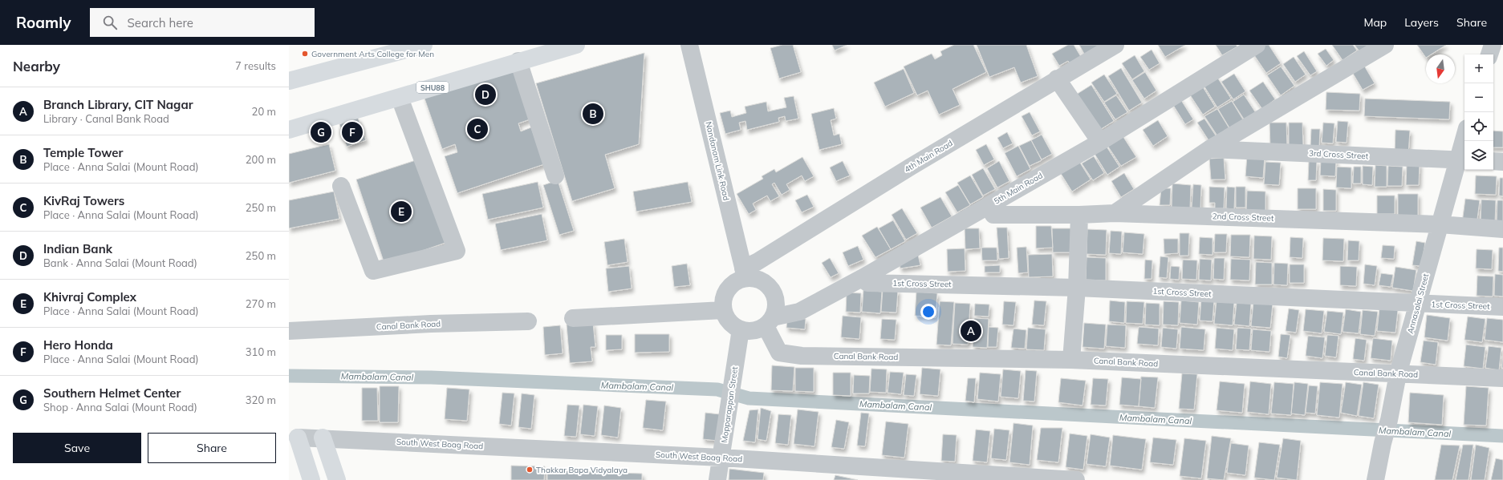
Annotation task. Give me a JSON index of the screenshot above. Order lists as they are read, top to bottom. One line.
{"streets":{"main road":["SHU88"],"street":["3rd Cross Street","4th Main Road","Nandanam Link Road","5th Main Road","2nd Cross Street","1st Cross Street","Annasalai Street","Canal Bank Road","Mopparappan Street","South West Boag Road"]},"crossings":[["3rd Cross Street","Annasalai Street"],["4th Main Road","Nandanam Link Road"],["4th Main Road","5th Main Road"],["4th Main Road","Canal Bank Road"],["4th Main Road","Mopparappan Street"],["Nandanam Link Road","5th Main Road"],["Nandanam Link Road","Canal Bank Road"],["Nandanam Link Road","Mopparappan Street"],["5th Main Road","2nd Cross Street"],["5th Main Road","1st Cross Street"],["5th Main Road","Canal Bank Road"],["5th Main Road","Mopparappan Street"],["2nd Cross Street","Annasalai Street"],["1st Cross Street","Annasalai Street"],["Annasalai Street","Canal Bank Road"],["Canal Bank Road","Mopparappan Street"],["Mopparappan Street","South West Boag Road"]],"water":["Mambalam Canal"],"places":["Government Arts College for Men","Thakkar Bapa Vidyalaya"],"north":"bottom","page":{"header":"Roamly","search":"Search here","nav":["Map","Layers","Share"],"heading":["Nearby","7 results"],"map_buttons":["+","−"],"pins":["D","B","C","F","G","E","A"],"list":[{"mark":"A","name":"Branch Library, CIT Nagar","note":"Library · Canal Bank Road","value":"20 m"},{"mark":"B","name":"Temple Tower","note":"Place · Anna Salai (Mount Road)","value":"200 m"},{"mark":"C","name":"KivRaj Towers","note":"Place · Anna Salai (Mount Road)","value":"250 m"},{"mark":"D","name":"Indian Bank","note":"Bank · Anna Salai (Mount Road)","value":"250 m"},{"mark":"E","name":"Khivraj Complex","note":"Place · Anna Salai (Mount Road)","value":"270 m"},{"mark":"F","name":"Hero Honda","note":"Place · Anna Salai (Mount Road)","value":"310 m"},{"mark":"G","name":"Southern Helmet Center","note":"Shop · Anna Salai (Mount Road)","value":"320 m"}],"buttons":["Save","Share"]}}
